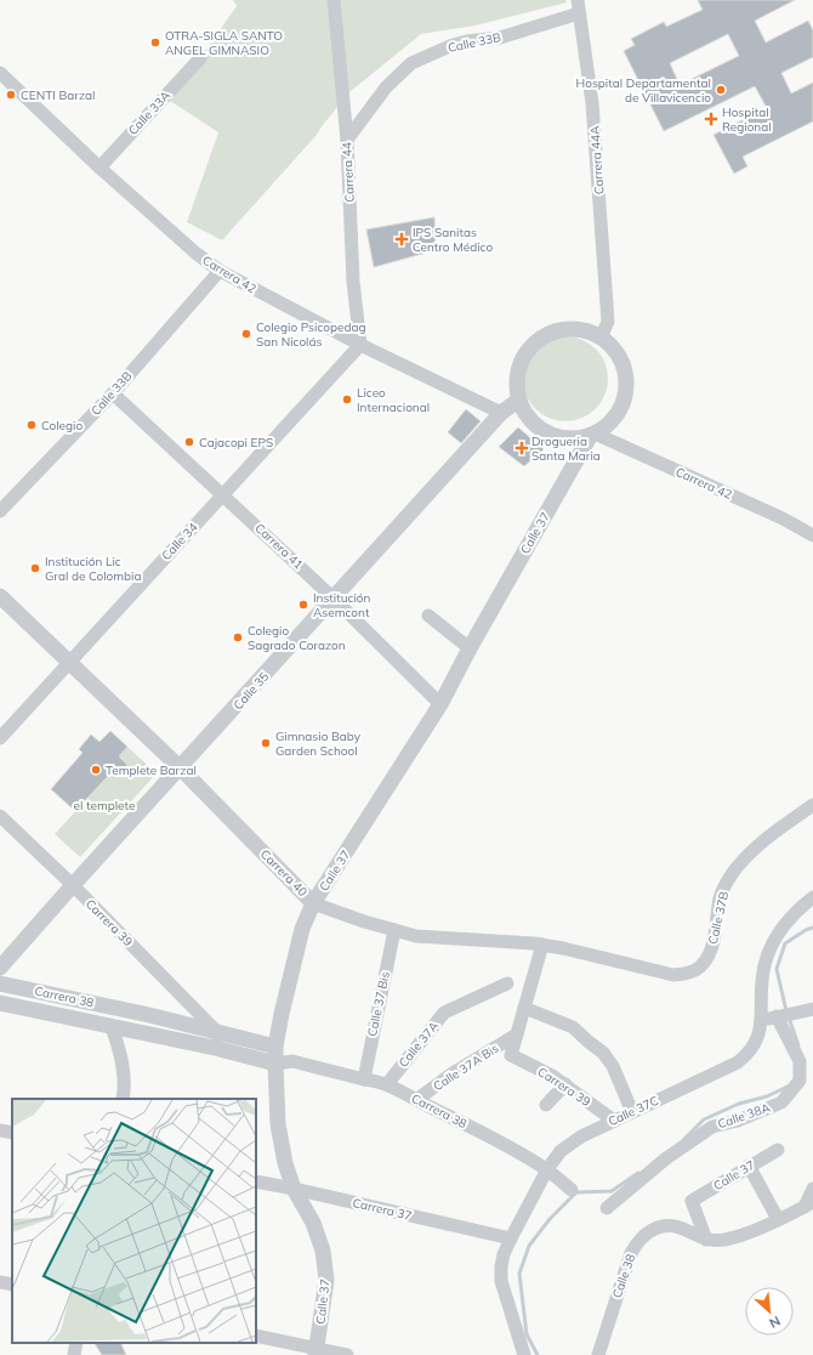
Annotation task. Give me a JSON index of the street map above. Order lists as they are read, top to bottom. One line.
{"streets":{"street":["Calle 33B","Calle 33A","Carrera 44A","Carrera 44","Carrera 42","Calle 37","Calle 34","Carrera 41","Calle 35","Carrera 40","Calle 37B","Carrera 39","Carrera 38","Calle 37 Bis","Calle 37A","Calle 37A Bis","Calle 37C","Calle 38A","Carrera 37","Calle 38"]},"crossings":[["Calle 33B","Carrera 44A"],["Calle 33B","Carrera 44"],["Calle 33B","Carrera 42"],["Calle 33B","Carrera 41"],["Calle 33A","Carrera 42"],["Carrera 44A","Carrera 42"],["Carrera 44A","Calle 37"],["Carrera 44A","Calle 35"],["Carrera 44","Carrera 42"],["Carrera 44","Calle 34"],["Carrera 42","Calle 37"],["Carrera 42","Calle 34"],["Carrera 42","Calle 35"],["Calle 37","Carrera 41"],["Calle 37","Calle 35"],["Calle 37","Carrera 40"],["Calle 37","Carrera 38"],["Calle 37","Carrera 37"],["Calle 37","Calle 38"],["Calle 34","Carrera 41"],["Calle 34","Carrera 40"],["Carrera 41","Calle 35"],["Calle 35","Carrera 40"],["Calle 35","Carrera 39"],["Carrera 40","Calle 37B"],["Carrera 40","Calle 37 Bis"],["Carrera 40","Calle 37A Bis"],["Carrera 39","Carrera 38"],["Carrera 39","Calle 37A Bis"],["Carrera 39","Calle 37C"],["Carrera 38","Calle 37 Bis"],["Carrera 38","Calle 37A"],["Carrera 38","Calle 37A Bis"],["Carrera 38","Calle 37C"],["Calle 37C","Carrera 37"]],"parks":["el templete"],"places":{"other":["OTRA-SIGLA SANTO ANGEL GIMNASIO","Hospital Departamental de Villavicencio","CENTI Barzal","Colegio Psicopedag San Nicolás","Liceo Internacional","Colegio","Cajacopi EPS","Institución Lic Gral de Colombia","Institución Asemcont","Colegio Sagrado Corazon","Gimnasio Baby Garden School","Templete Barzal"],"health":["Hospital Regional","IPS Sanitas Centro Médico","Drogueria Santa Maria"]},"north":"bottom right"}
